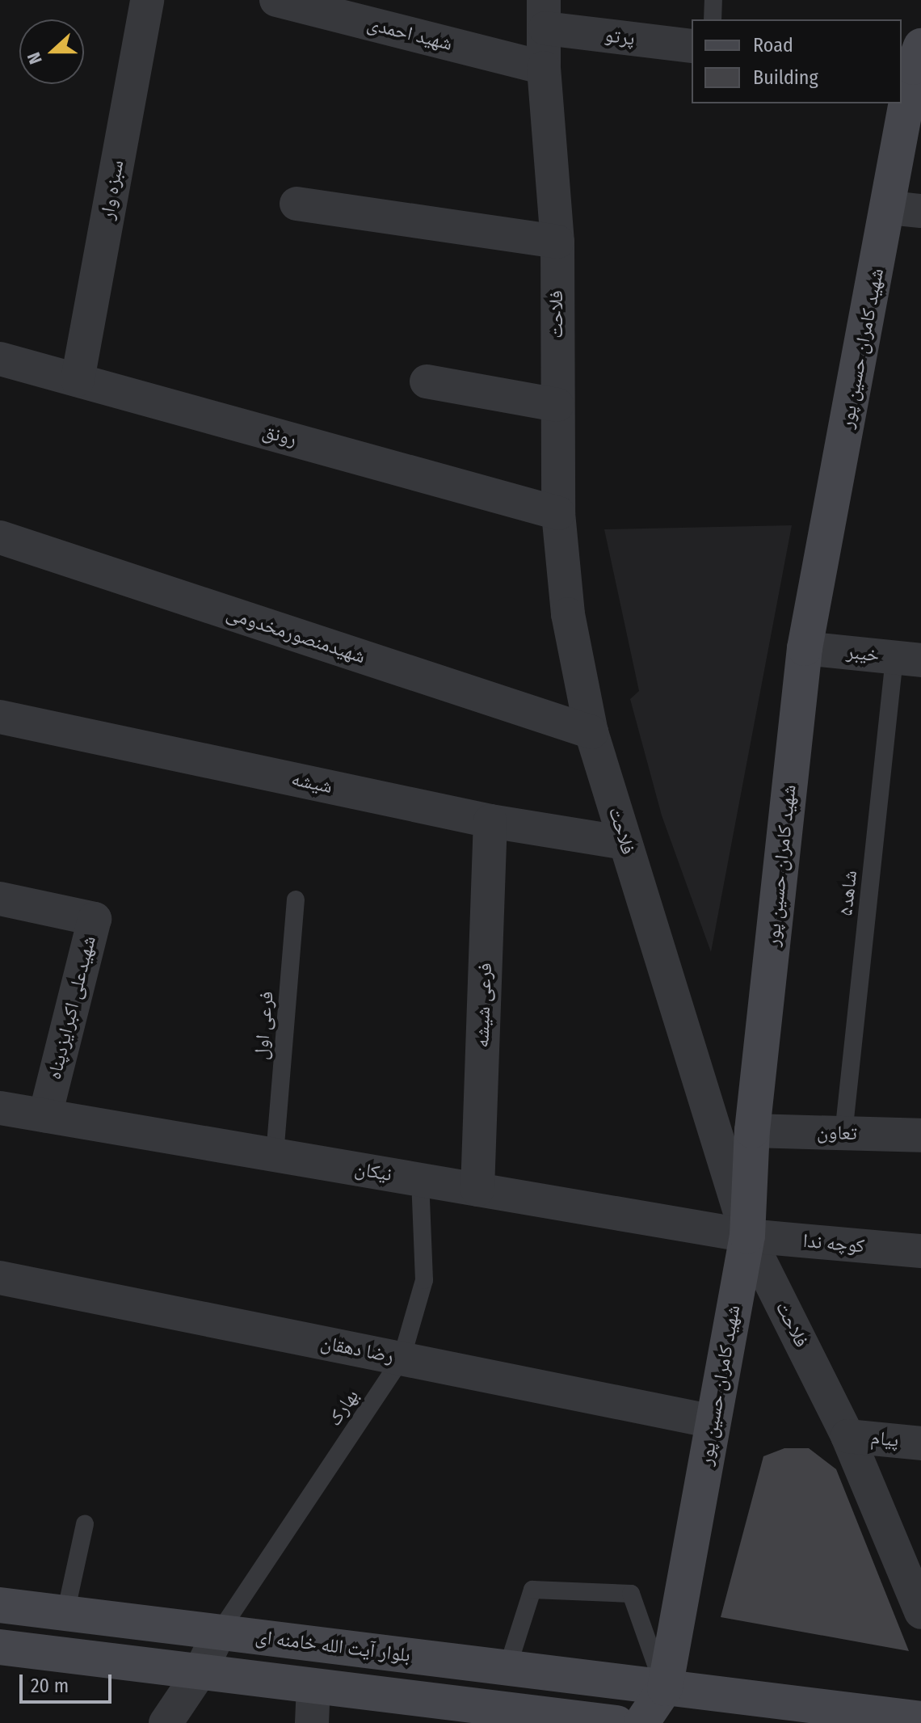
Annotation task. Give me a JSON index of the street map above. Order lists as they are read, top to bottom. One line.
{"streets":{"street":["شهید احمدی","پرتو","سبزه وار","فلاحت","شهید کامران حسین پور","رونق","شهیدمنصورمخدومی","خیبر","شیشه","فرعی شیشه","شهیدعلی اکبرایزدپناه","تعاون","نیکان","کوچه ندا","رضا دهقان","پیام","بلوار آیت الله خامنه ای"],"lane":["شاهد۵","فرعی اول","بهارک"]},"crossings":[["شهید احمدی","فلاحت"],["پرتو","فلاحت"],["سبزه وار","رونق"],["فلاحت","شهید کامران حسین پور"],["فلاحت","رونق"],["فلاحت","شهیدمنصورمخدومی"],["فلاحت","شیشه"],["فلاحت","نیکان"],["فلاحت","کوچه ندا"],["فلاحت","پیام"],["شهید کامران حسین پور","خیبر"],["شهید کامران حسین پور","تعاون"],["شهید کامران حسین پور","نیکان"],["شهید کامران حسین پور","کوچه ندا"],["شهید کامران حسین پور","رضا دهقان"],["شهید کامران حسین پور","بلوار آیت الله خامنه ای"],["خیبر","شاهد۵"],["شیشه","فرعی شیشه"],["شاهد۵","تعاون"],["فرعی شیشه","نیکان"],["شهیدعلی اکبرایزدپناه","نیکان"],["فرعی اول","نیکان"],["نیکان","کوچه ندا"],["نیکان","بهارک"],["رضا دهقان","بهارک"],["بهارک","بلوار آیت الله خامنه ای"]],"legend":["Road","Building"],"scale_bar":"20 m","north":"left"}
